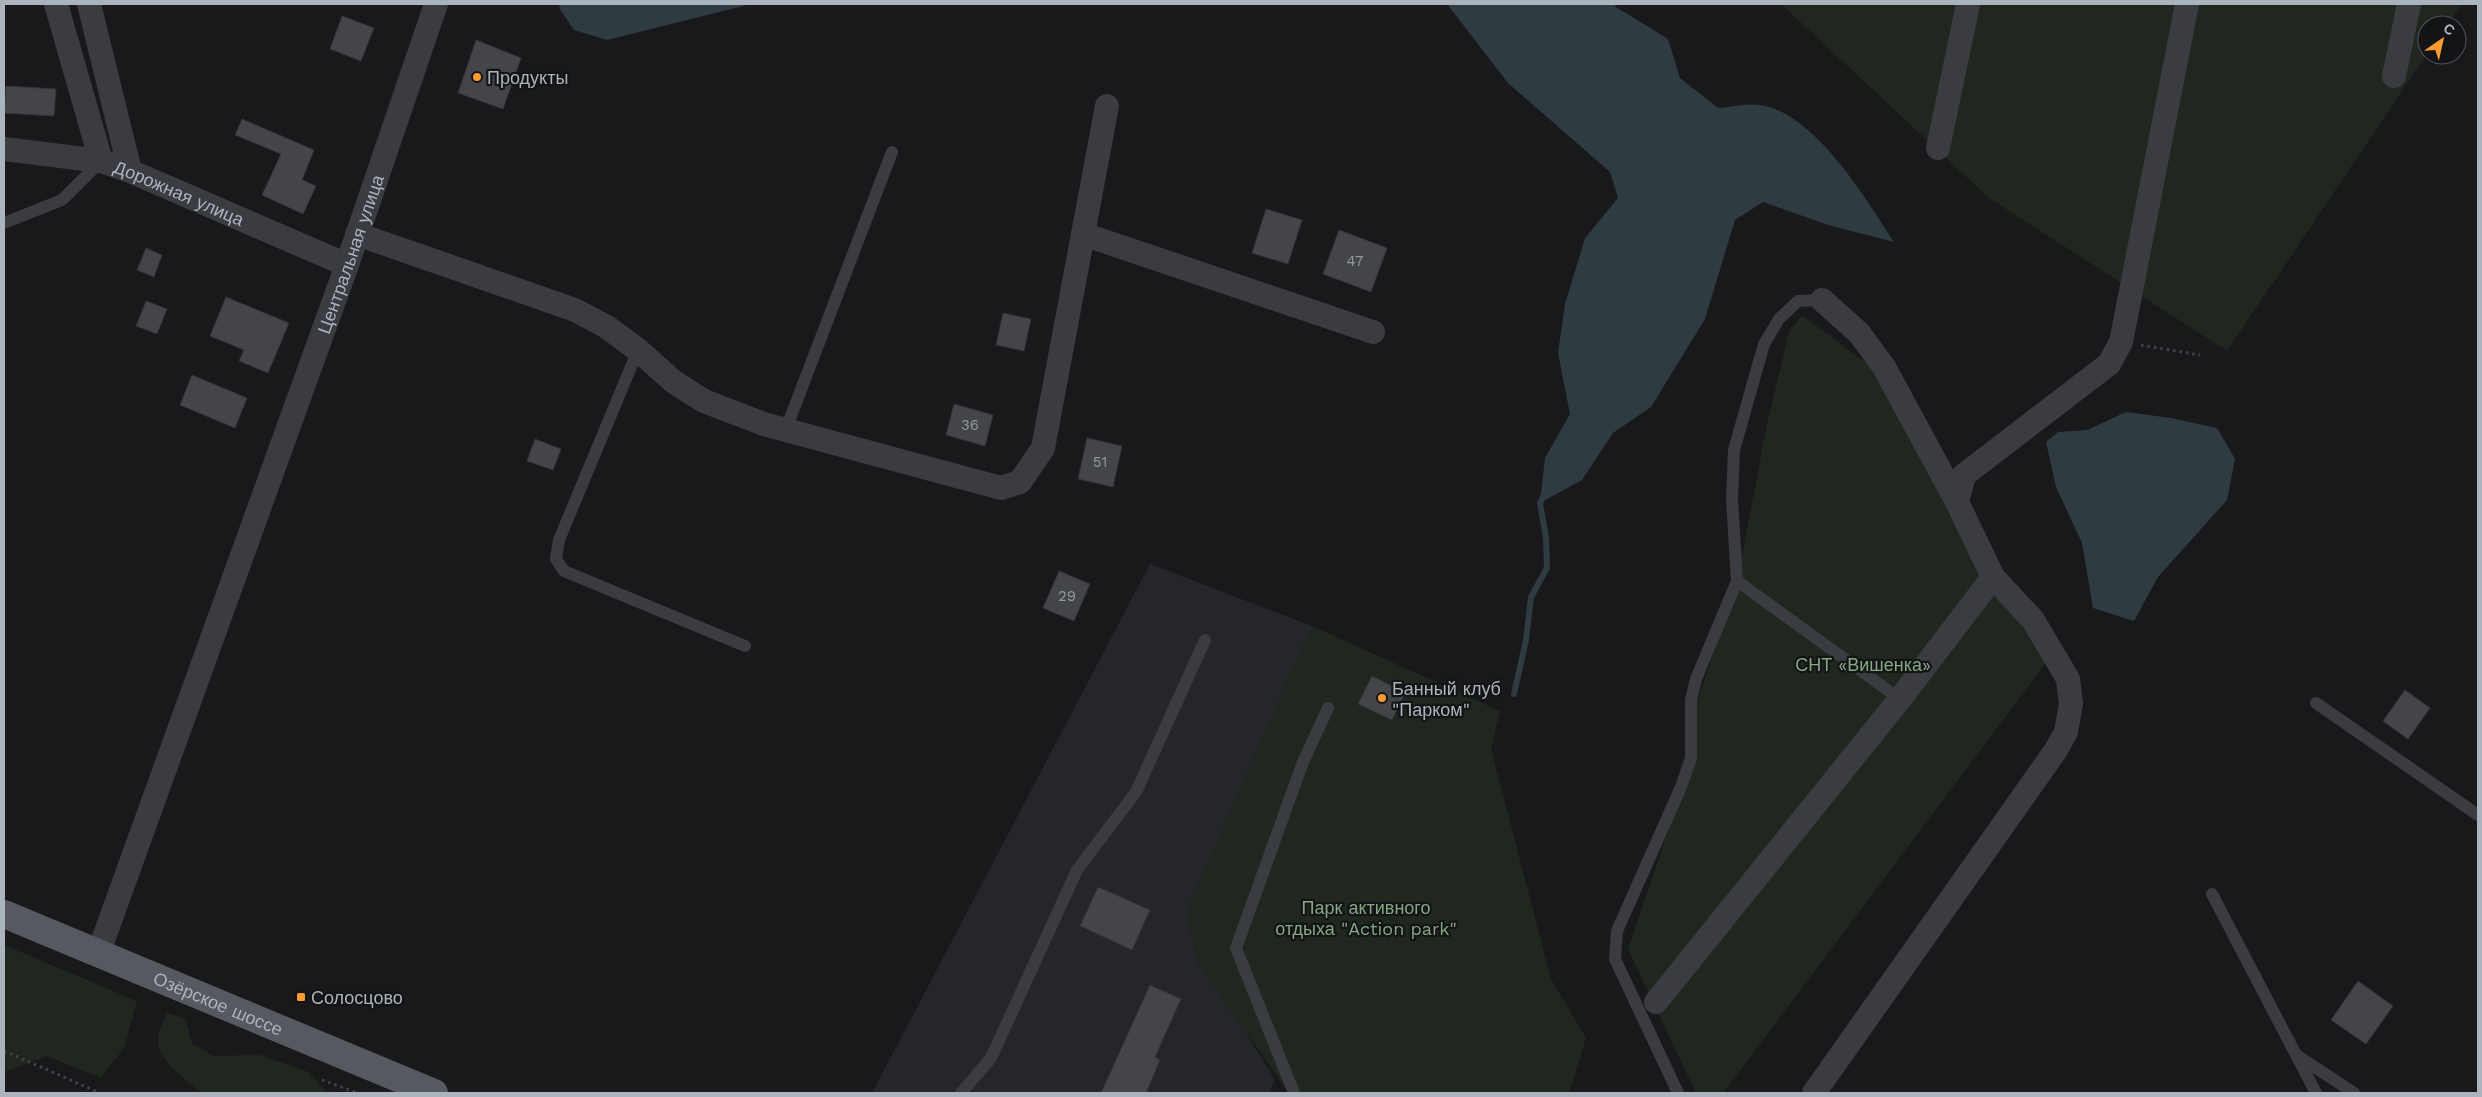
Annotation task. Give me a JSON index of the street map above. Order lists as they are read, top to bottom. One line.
{"streets":{"main road":["Озёрское шоссе"],"street":["Дорожная улица","Центральная улица"]},"crossings":[["Дорожная улица","Центральная улица"],["Центральная улица","Озёрское шоссе"]],"parks":["СНТ «Вишенка»","Парк активного отдыха \"Action park\""],"places":{"other":["Продукты","Банный клуб \"Парком\""],"transit":["Солосцово"]},"house_numbers":["47","36","51","29"],"north":"top right"}
